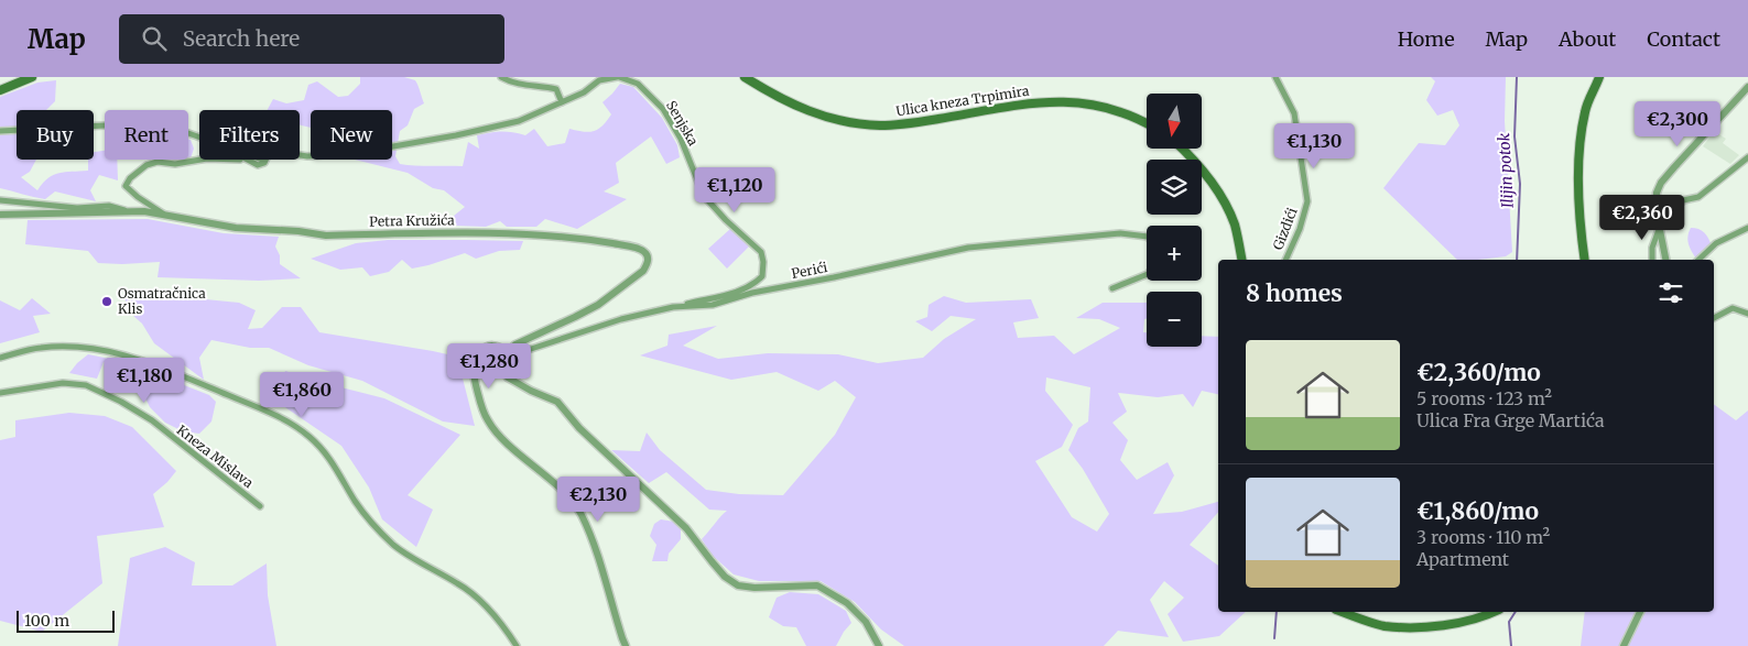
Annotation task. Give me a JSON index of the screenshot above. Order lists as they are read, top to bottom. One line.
{"streets":{"main road":["Ulica kneza Trpimira"],"street":["Senjska","Petra Kružića","Gizdići","Perići","Kneza Mislava"]},"crossings":[["Senjska","Perići"],["Petra Kružića","Perići"]],"water":["Ilijin potok"],"places":["Osmatračnica Klis"],"scale_bar":"100 m","north":"bottom","page":{"header":"Map","search":"Search here","nav":["Home","Map","About","Contact"],"map_buttons":["+","−"],"price":["€2,300","€1,130","€1,120","€2,360","€1,280","€1,180","€1,860","€2,130"],"chip":["Buy","Rent","Filters","New"],"heading":"8 homes","list":[{"name":"€2,360/mo","note":"5 rooms · 123 m² · Ulica Fra Grge Martića"},{"name":"€1,860/mo","note":"3 rooms · 110 m² · Apartment"}],"scale":"100 m"}}
